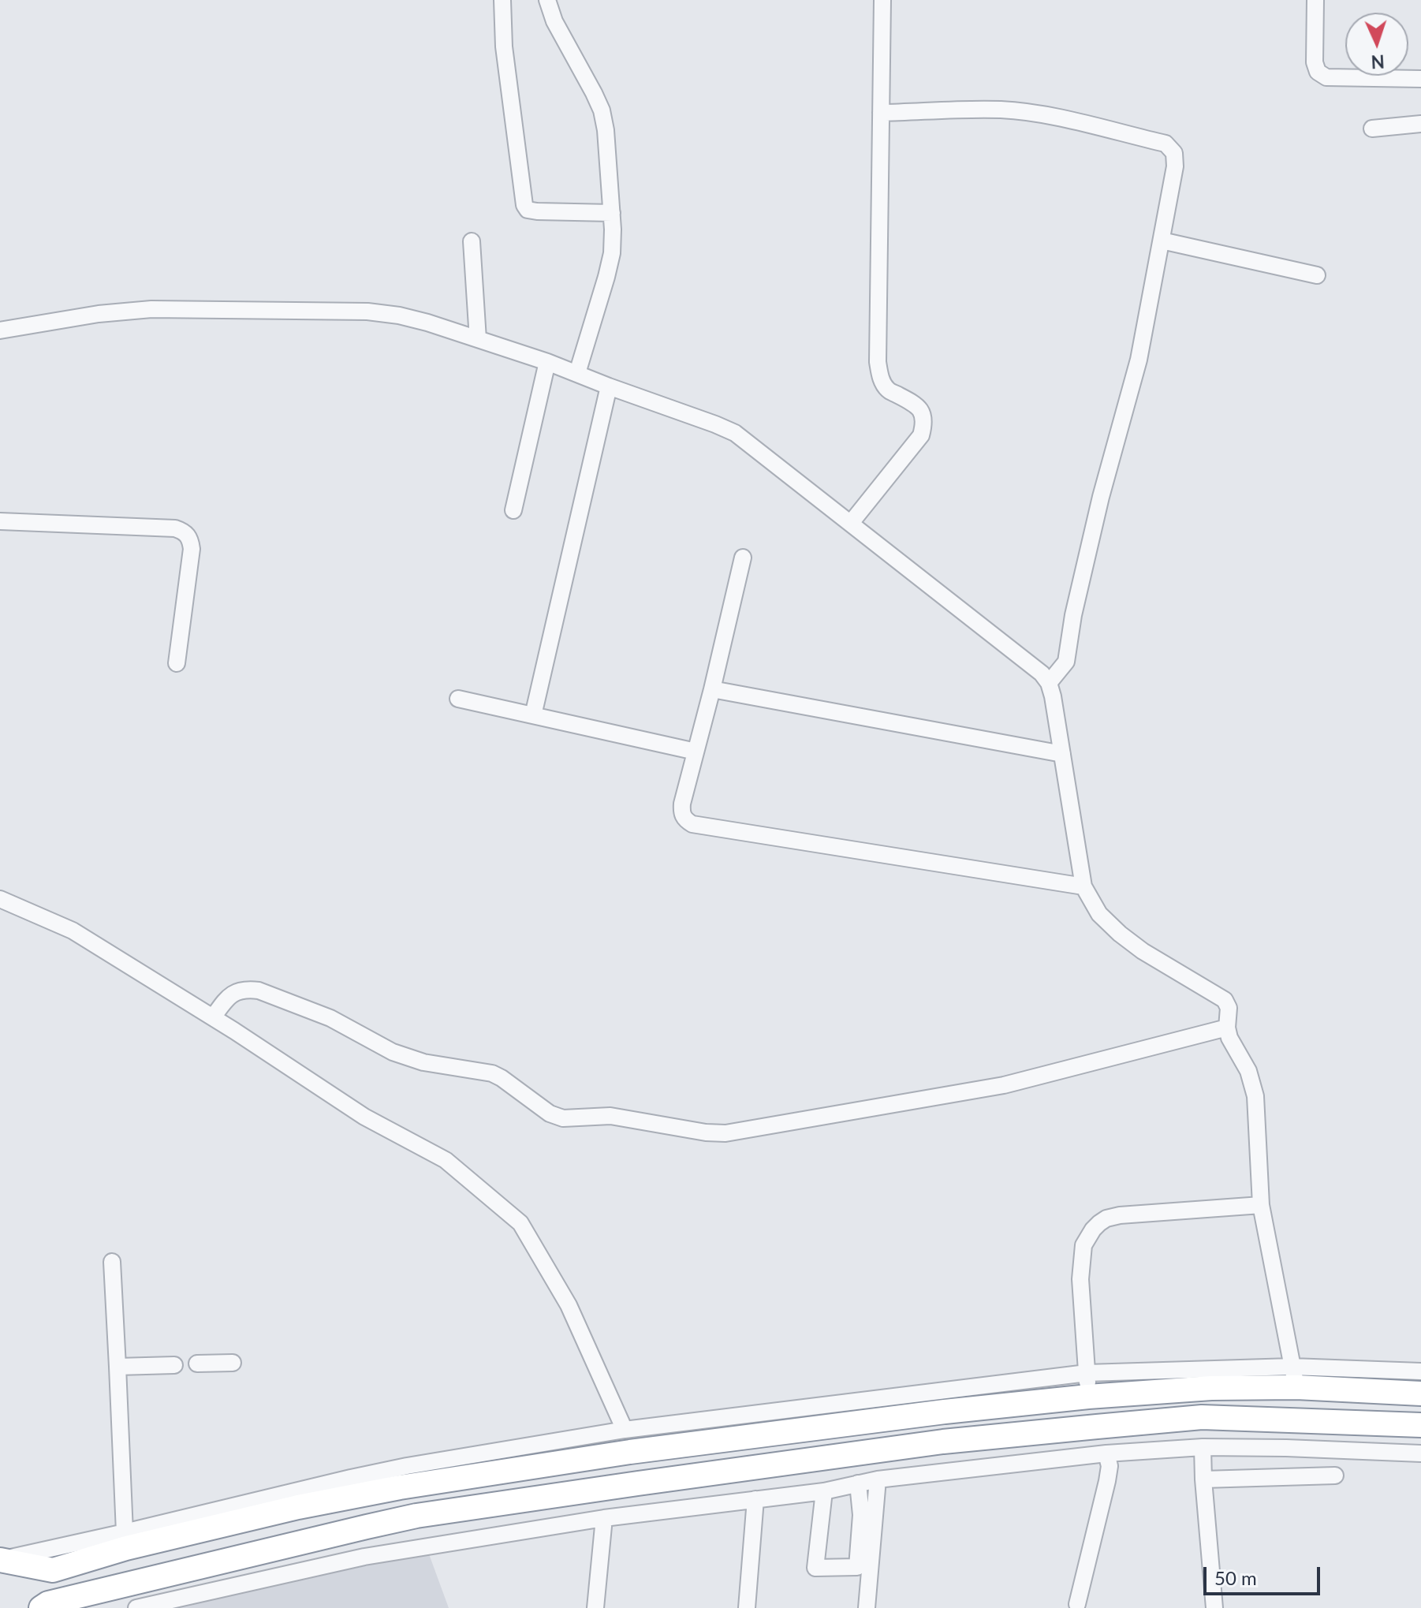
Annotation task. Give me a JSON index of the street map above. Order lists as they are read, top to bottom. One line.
{"scale_bar":"50 m","north":"bottom"}
